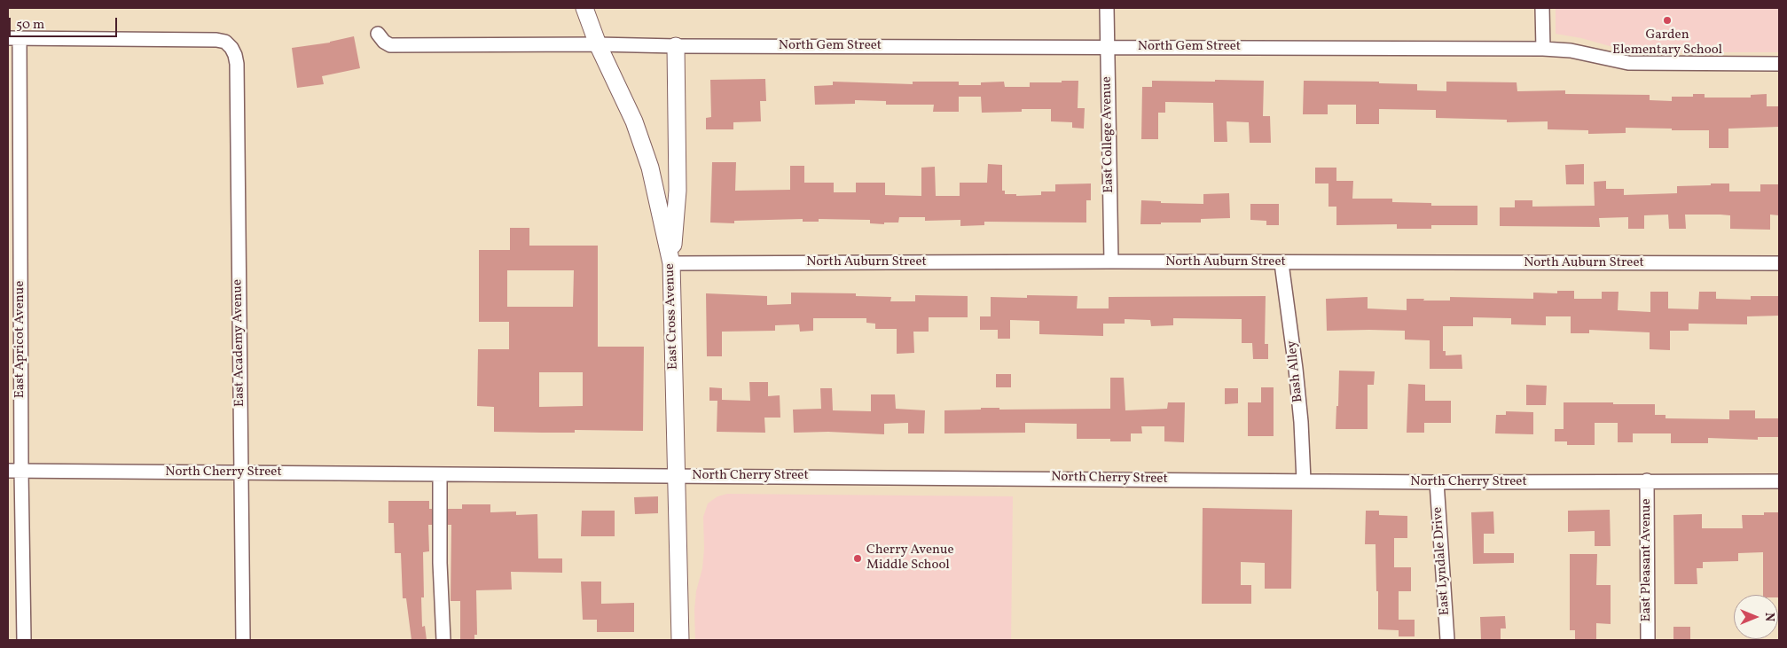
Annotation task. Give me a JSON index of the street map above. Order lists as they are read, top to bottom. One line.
{"streets":{"street":["North Gem Street","East College Avenue","North Auburn Street","East Cross Avenue","East Apricot Avenue","East Academy Avenue","Bash Alley","North Cherry Street","East Pleasant Avenue","East Lyndale Drive"]},"crossings":[["North Gem Street","East College Avenue"],["North Gem Street","East Cross Avenue"],["East College Avenue","North Auburn Street"],["North Auburn Street","East Cross Avenue"],["North Auburn Street","Bash Alley"],["East Cross Avenue","North Cherry Street"],["East Apricot Avenue","East Academy Avenue"],["East Apricot Avenue","North Cherry Street"],["East Academy Avenue","North Cherry Street"],["Bash Alley","North Cherry Street"],["North Cherry Street","East Pleasant Avenue"],["North Cherry Street","East Lyndale Drive"]],"places":["Garden Elementary School","Cherry Avenue Middle School"],"scale_bar":"50 m","north":"right"}
